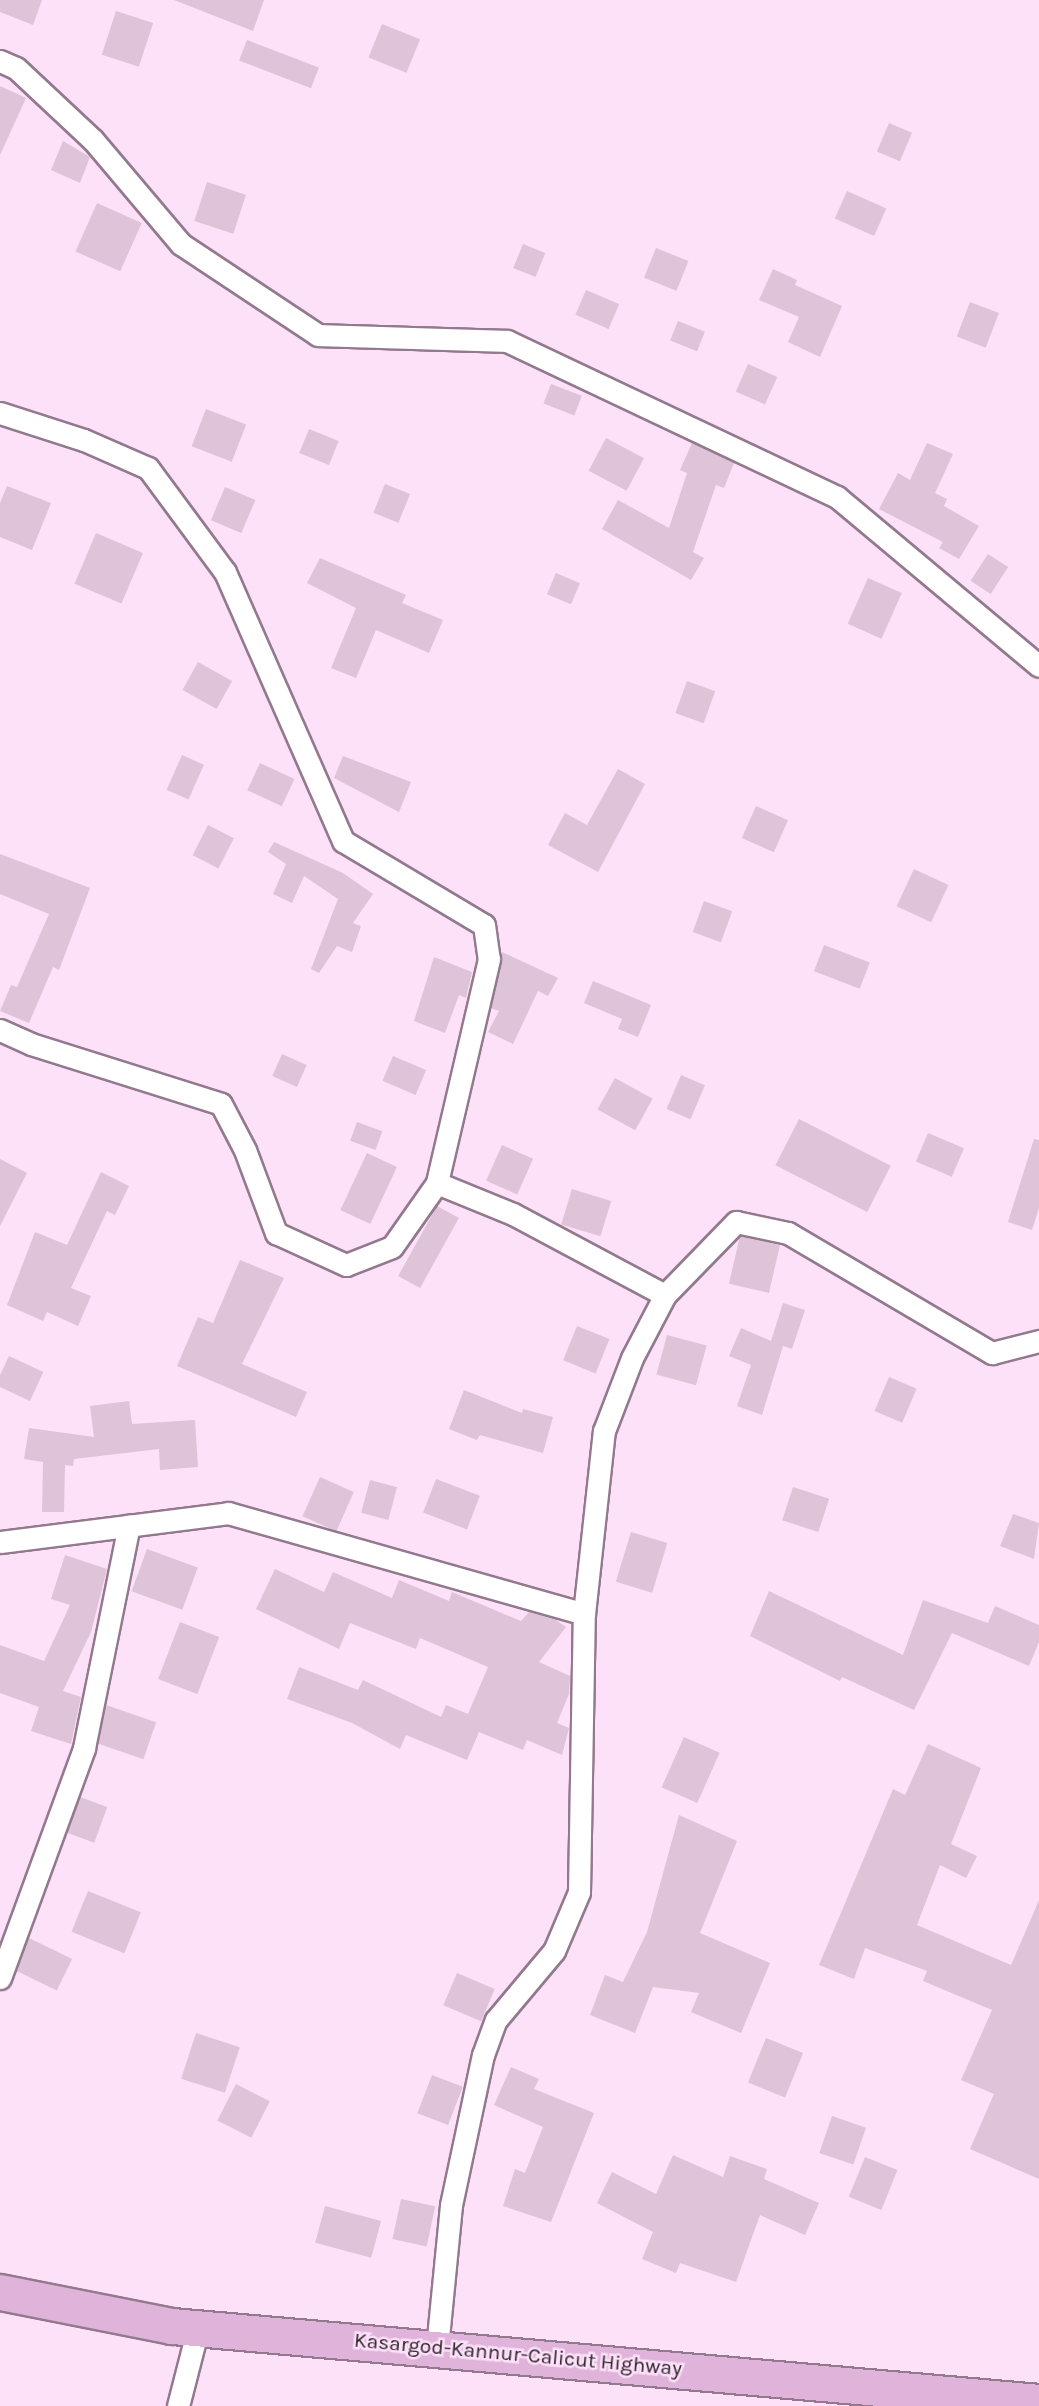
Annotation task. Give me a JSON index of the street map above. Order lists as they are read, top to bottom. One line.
{"streets":{"highway":["Kasargod-Kannur-Calicut Highway"]}}
